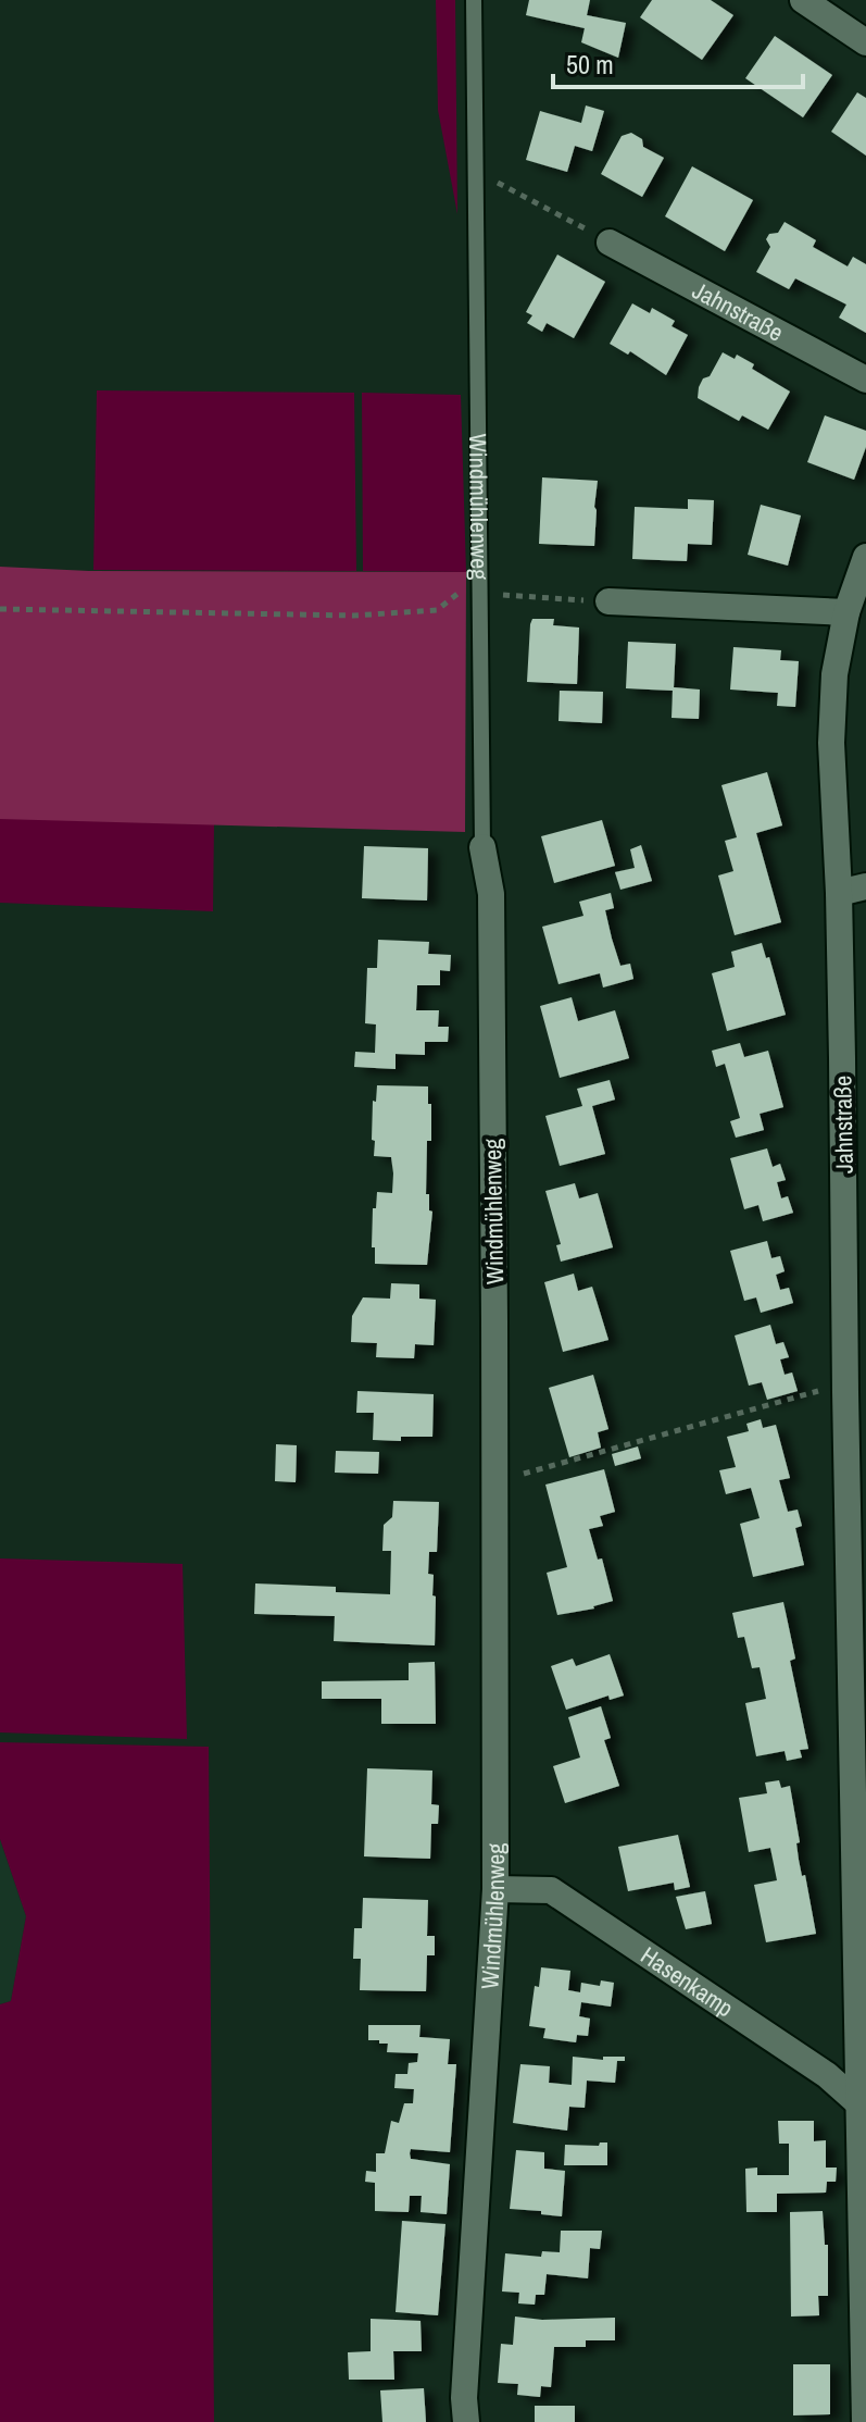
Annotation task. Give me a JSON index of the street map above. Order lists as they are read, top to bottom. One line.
{"streets":{"street":["Jahnstraße","Windmühlenweg","Hasenkamp"]},"crossings":[["Jahnstraße","Hasenkamp"],["Windmühlenweg","Hasenkamp"]],"scale_bar":"50 m"}
